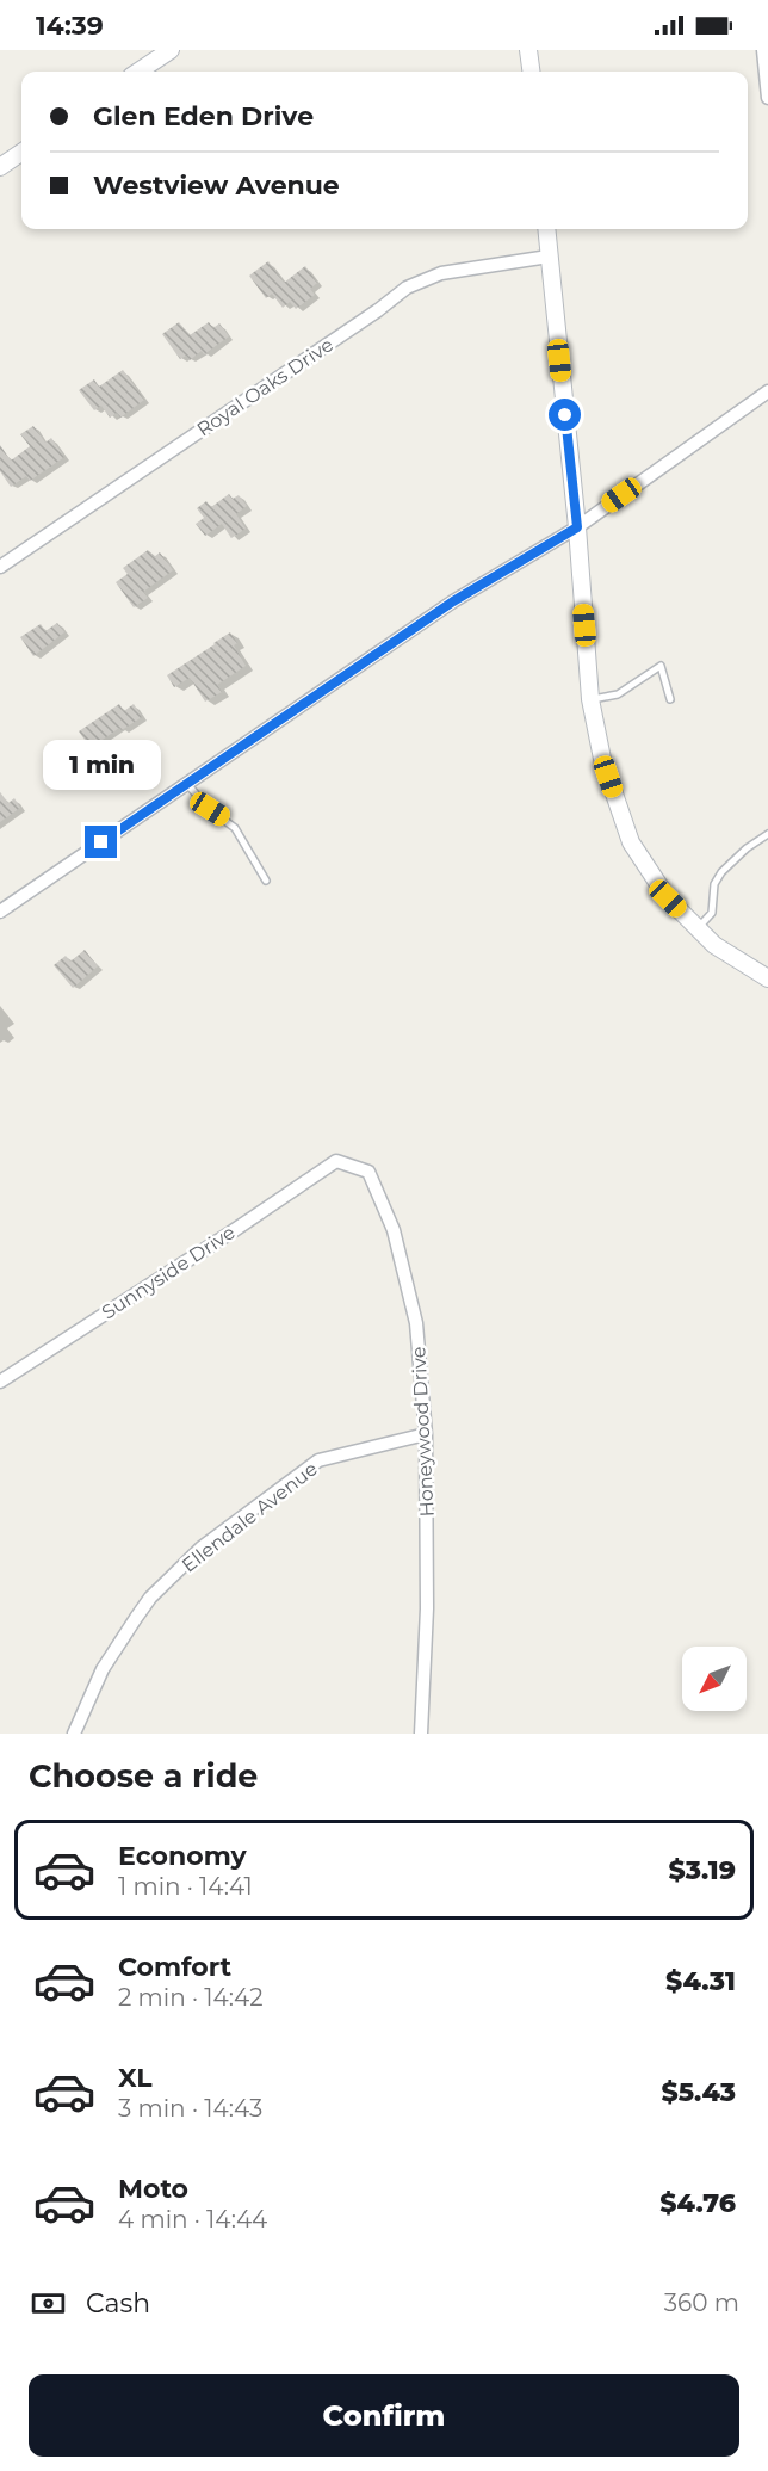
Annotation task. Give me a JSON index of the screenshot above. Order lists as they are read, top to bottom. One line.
{"streets":{"street":["Royal Oaks Drive","Sunnyside Drive","Honeywood Drive","Ellendale Avenue"]},"crossings":[["Sunnyside Drive","Honeywood Drive"],["Honeywood Drive","Ellendale Avenue"]],"north":"bottom left","page":{"status":"14:39","banner":["Glen Eden Drive","Westview Avenue"],"bubble":"1 min","heading":"Choose a ride","list":[{"name":"Economy","note":"1 min · 14:41","value":"$3.19"},{"name":"Comfort","note":"2 min · 14:42","value":"$4.31"},{"name":"XL","note":"3 min · 14:43","value":"$5.43"},{"name":"Moto","note":"4 min · 14:44","value":"$4.76"}],"pay":["Cash","360 m"],"buttons":"Confirm"}}
